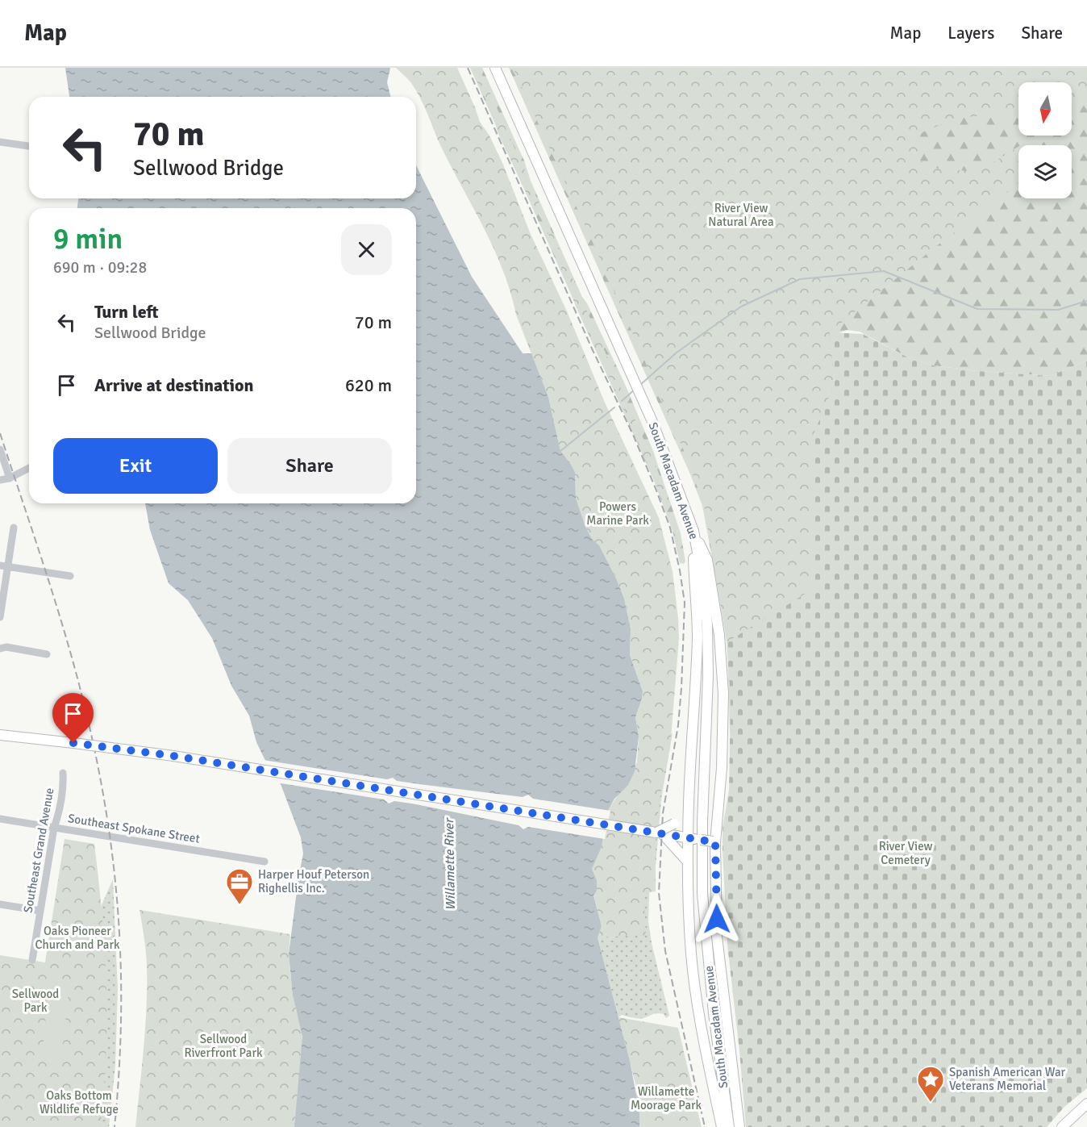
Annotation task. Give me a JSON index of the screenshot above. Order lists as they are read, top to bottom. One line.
{"streets":{"main road":["South Macadam Avenue"],"street":["Southeast Spokane Street","Southeast Grand Avenue"]},"crossings":[["Southeast Spokane Street","Southeast Grand Avenue"]],"water":["Willamette River"],"parks":["River View Natural Area","Powers Marine Park","River View Cemetery","Oaks Pioneer Church and Park","Sellwood Park","Sellwood Riverfront Park","Willamette Moorage Park","Oaks Bottom Wildlife Refuge"],"places":{"office":["Harper Houf Peterson Righellis Inc."],"place":["Spanish American War Veterans Memorial"]},"north":"bottom","page":{"header":"Map","nav":["Map","Layers","Share"],"turn":["70 m","Sellwood Bridge"],"heading":["9 min","690 m · 09:28"],"list":[{"name":"Turn left","note":"Sellwood Bridge","value":"70 m"},{"name":"Arrive at destination","value":"620 m"}],"buttons":["Exit","Share"]}}
